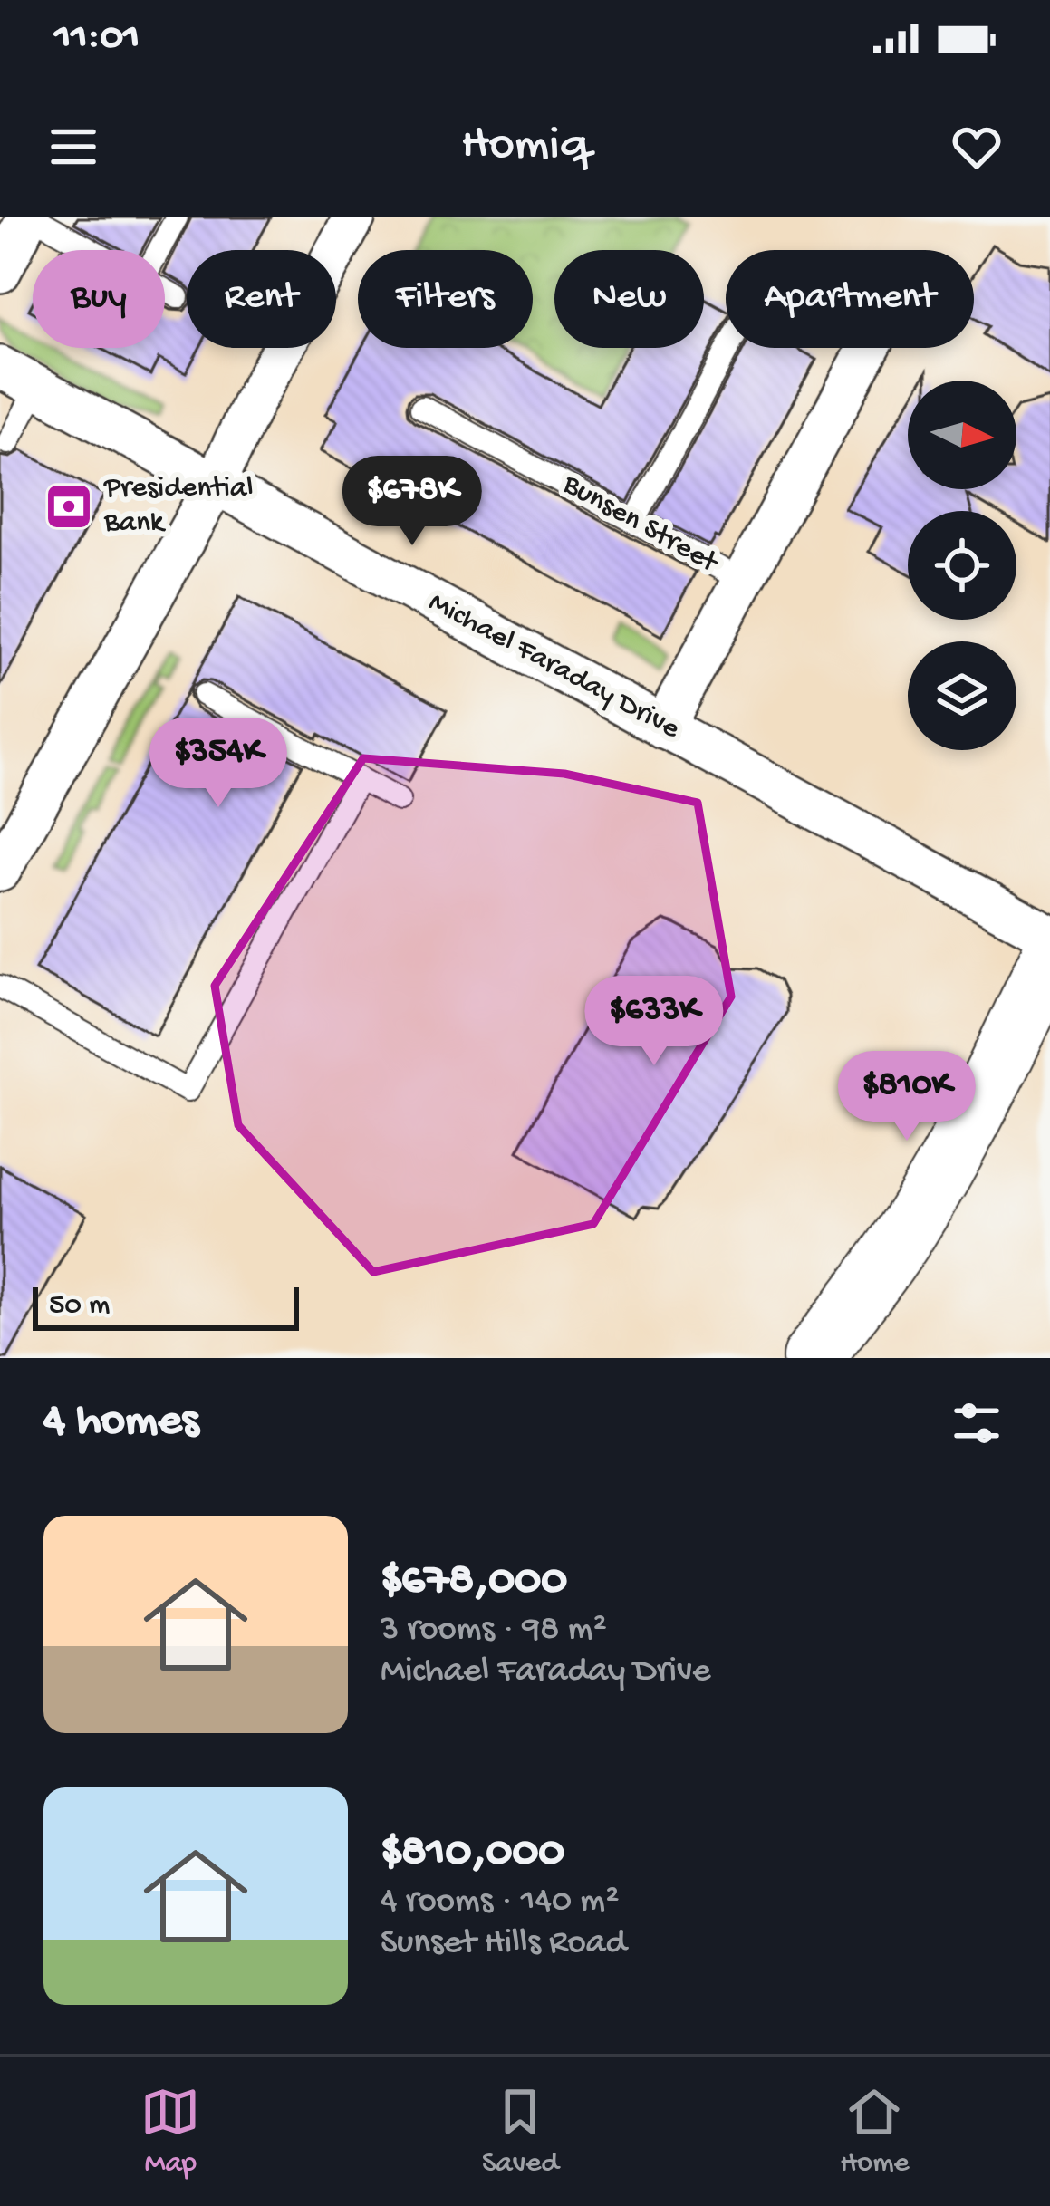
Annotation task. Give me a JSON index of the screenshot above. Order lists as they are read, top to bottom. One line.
{"streets":{"street":["Bunsen Street","Michael Faraday Drive"]},"crossings":[["Bunsen Street","Michael Faraday Drive"]],"places":{"bank":["Presidential Bank"]},"scale_bar":"50 m","north":"right","page":{"status":"11:01","header":"Homiq","chip":["Buy","Rent","Filters","New","Apartment"],"price":["$678K","$354K","$633K","$810K"],"scale":"50 m","heading":"4 homes","list":[{"name":"$678,000","note":"3 rooms · 98 m² · Michael Faraday Drive"},{"name":"$810,000","note":"4 rooms · 140 m² · Sunset Hills Road"}],"tabs":["Map","Saved","Home"]}}
